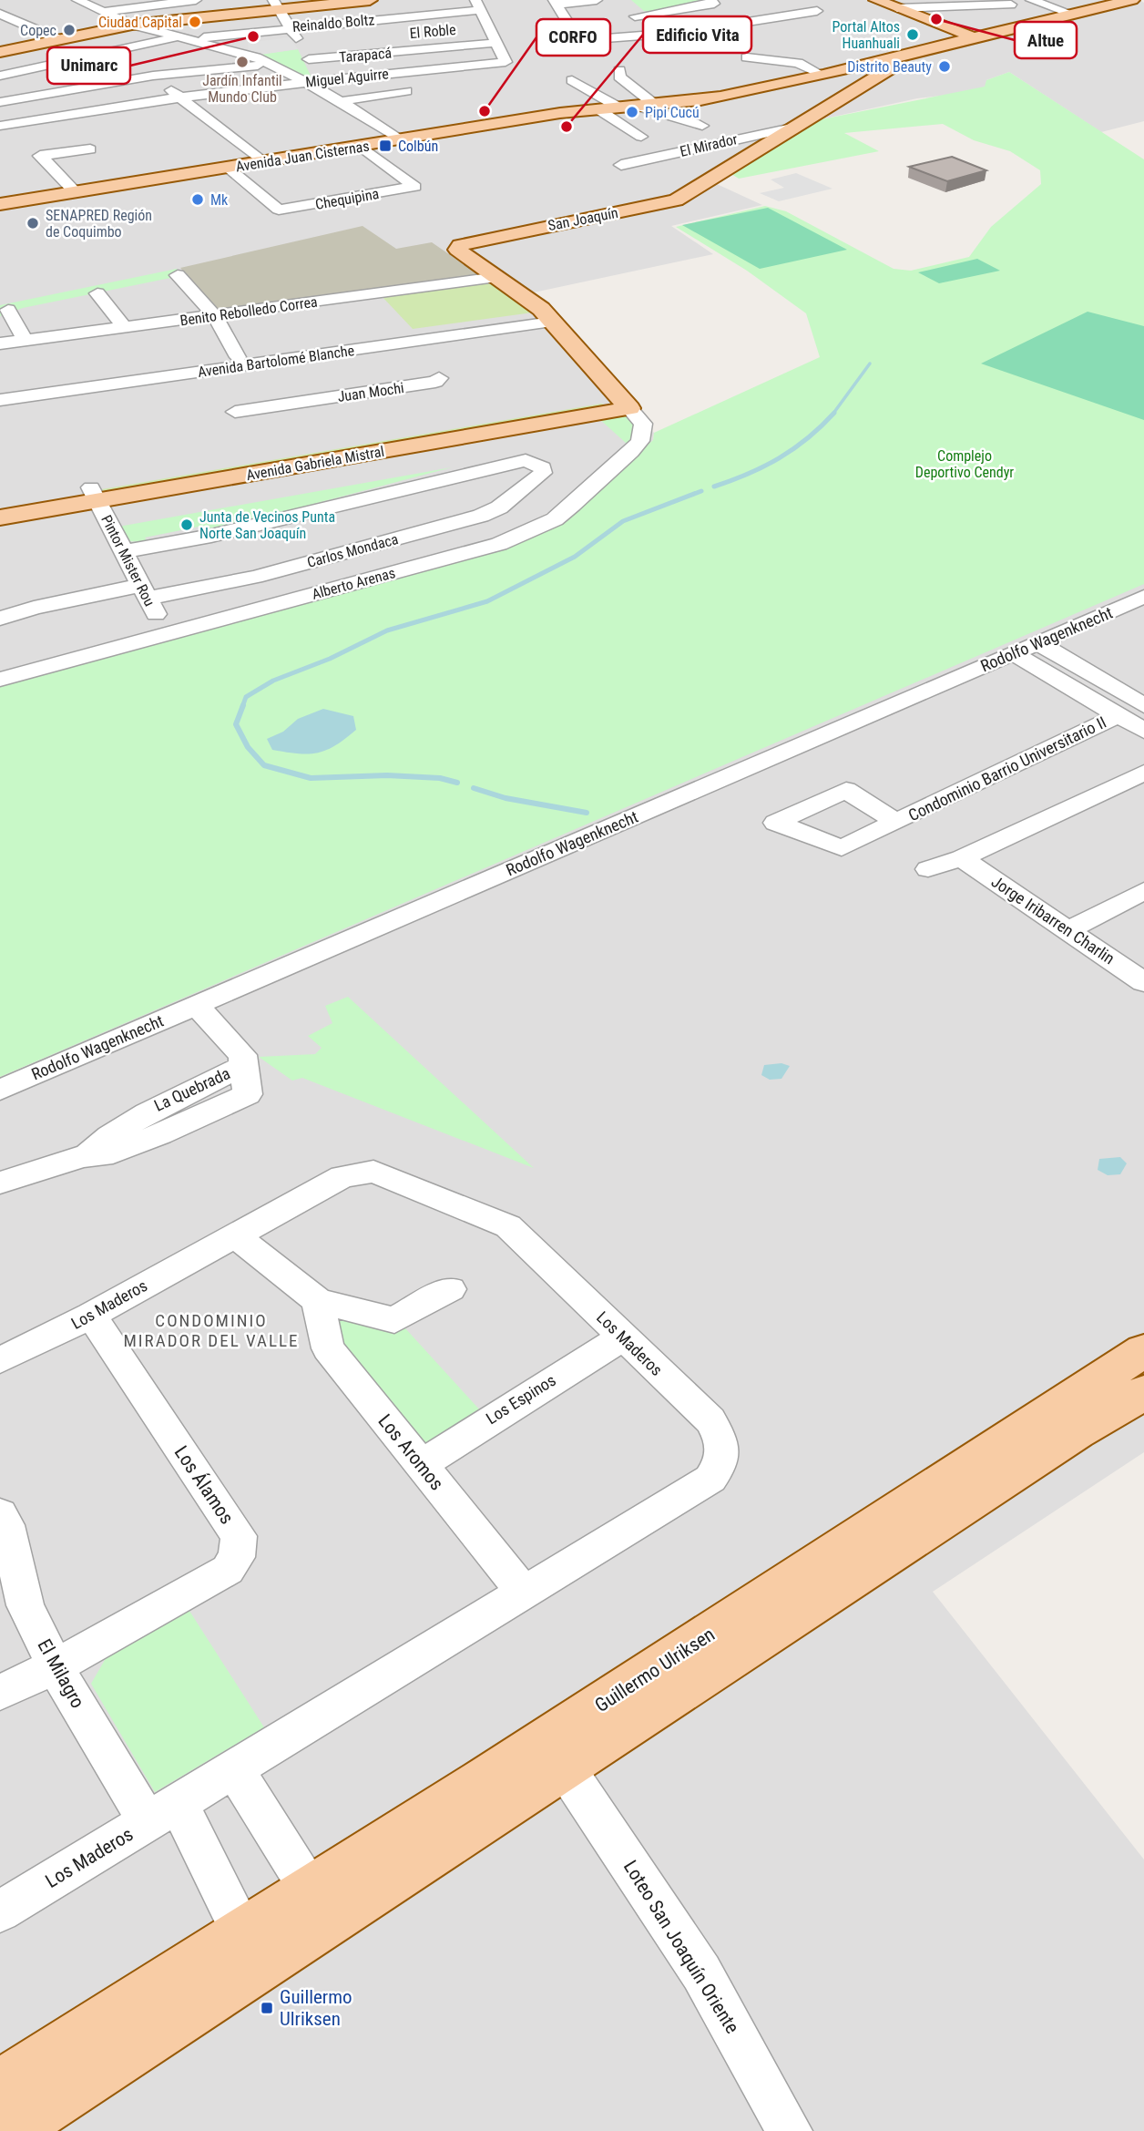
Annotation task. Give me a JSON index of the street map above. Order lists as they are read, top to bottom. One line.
{"streets":{"main road":["Avenida Juan Cisternas","San Joaquín","Avenida Gabriela Mistral","Guillermo Ulriksen"],"street":["Reinaldo Boltz","Tarapacá","Miguel Aguirre","El Mirador","Chequipina","Benito Rebolledo Correa","Avenida Bartolomé Blanche","Juan Mochi","Carlos Mondaca","Pintor Mister Rou","Alberto Arenas","Rodolfo Wagenknecht","Condominio Barrio Universitario II","Jorge Iribarren Charlin","La Quebrada","Los Maderos","Los Espinos","Los Aromos","Los Álamos","El Milagro","Loteo San Joaquín Oriente"]},"crossings":[["Tarapacá","Miguel Aguirre"],["El Mirador","San Joaquín"],["Avenida Juan Cisternas","Chequipina"],["Avenida Juan Cisternas","San Joaquín"],["San Joaquín","Benito Rebolledo Correa"],["San Joaquín","Avenida Bartolomé Blanche"],["San Joaquín","Avenida Gabriela Mistral"],["San Joaquín","Alberto Arenas"],["Avenida Gabriela Mistral","Pintor Mister Rou"],["Avenida Gabriela Mistral","Alberto Arenas"],["Carlos Mondaca","Pintor Mister Rou"],["Pintor Mister Rou","Alberto Arenas"],["Rodolfo Wagenknecht","La Quebrada"],["Los Maderos","Los Espinos"],["Los Maderos","Los Aromos"],["Los Maderos","Los Álamos"],["Los Maderos","El Milagro"],["Los Espinos","Los Aromos"],["Los Álamos","El Milagro"],["Guillermo Ulriksen","Loteo San Joaquín Oriente"]],"districts":["CONDOMINIO MIRADOR DEL VALLE"],"parks":["Complejo Deportivo Cendyr"],"places":{"other":["Altue","Ciudad Capital","Copec","Portal Altos Huanhuali","Unimarc","Jardín Infantil Mundo Club","Distrito Beauty","CORFO","Pipi Cucú","Edificio Vita","Mk","SENAPRED Región de Coquimbo","Junta de Vecinos Punta Norte San Joaquín"],"transit":["Colbún","Guillermo Ulriksen"]}}
